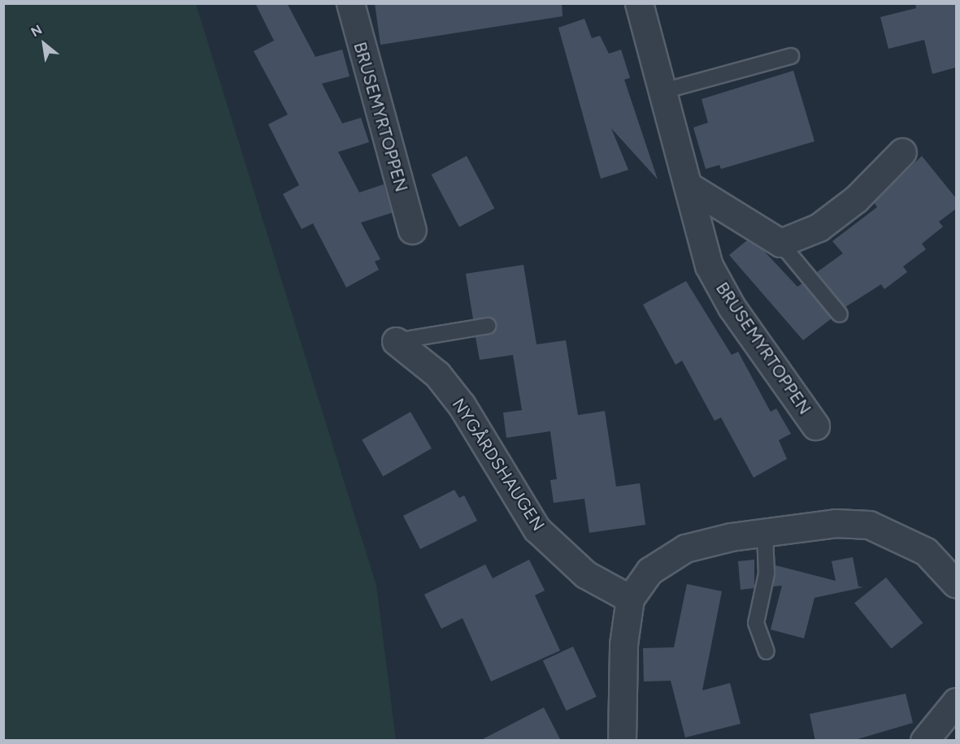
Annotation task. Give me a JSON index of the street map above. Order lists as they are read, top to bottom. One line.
{"streets":{"street":["BRUSEMYRTOPPEN","NYGÅRDSHAUGEN"]},"north":"top left"}
